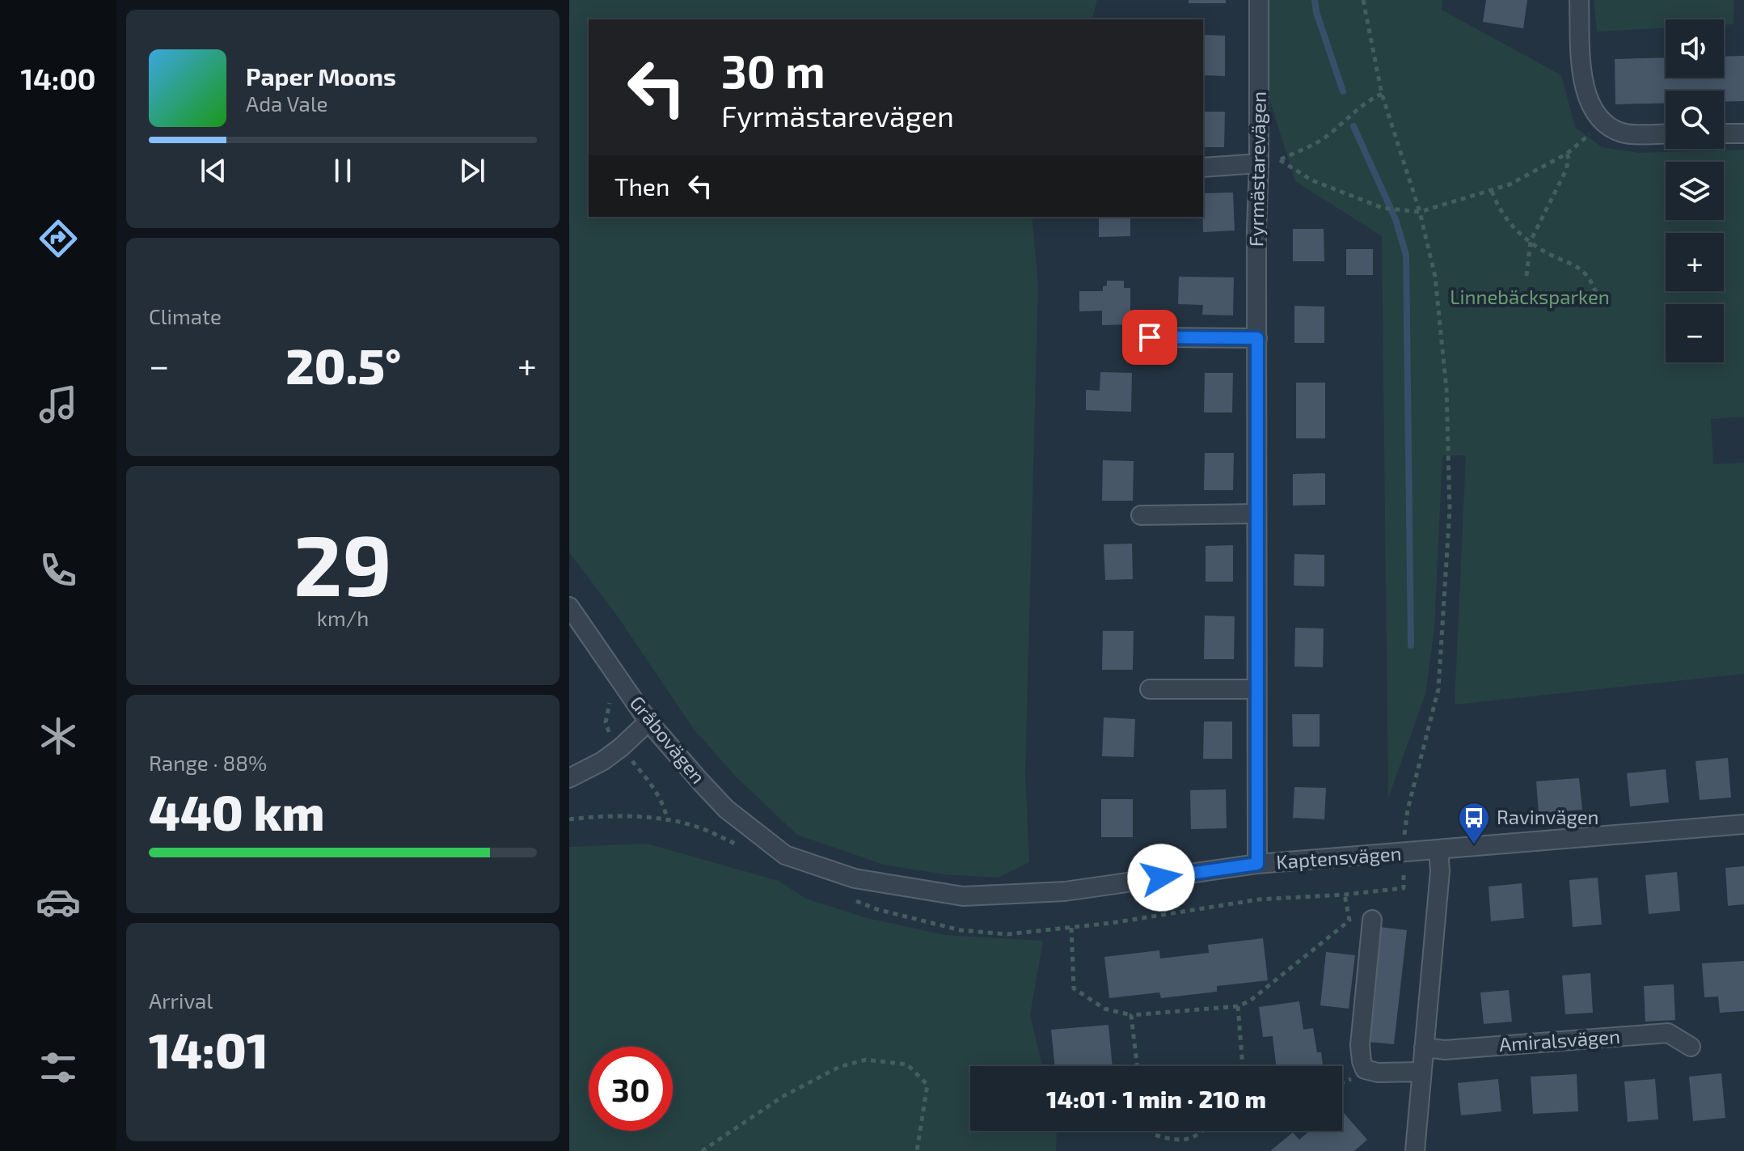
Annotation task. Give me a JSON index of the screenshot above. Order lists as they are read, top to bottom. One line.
{"streets":{"street":["Fyrmästarevägen","Gråbovägen","Kaptensvägen","Amiralsvägen"]},"crossings":[["Fyrmästarevägen","Kaptensvägen"],["Gråbovägen","Kaptensvägen"]],"parks":["Linnebäcksparken"],"places":{"bus stop":["Ravinvägen"]},"page":{"tabs":"14:00","map_buttons":["+","−"],"turn":["30 m","Fyrmästarevägen"],"song":["Paper Moons","Ada Vale"],"then":"Then","tile":["Climate",["29","km/h"],["Range · 88%","440 km"],["Arrival","14:01"]],"heat":["−","20.5°","+"],"limit":"30","trip":"14:01 · 1 min · 210 m"}}
